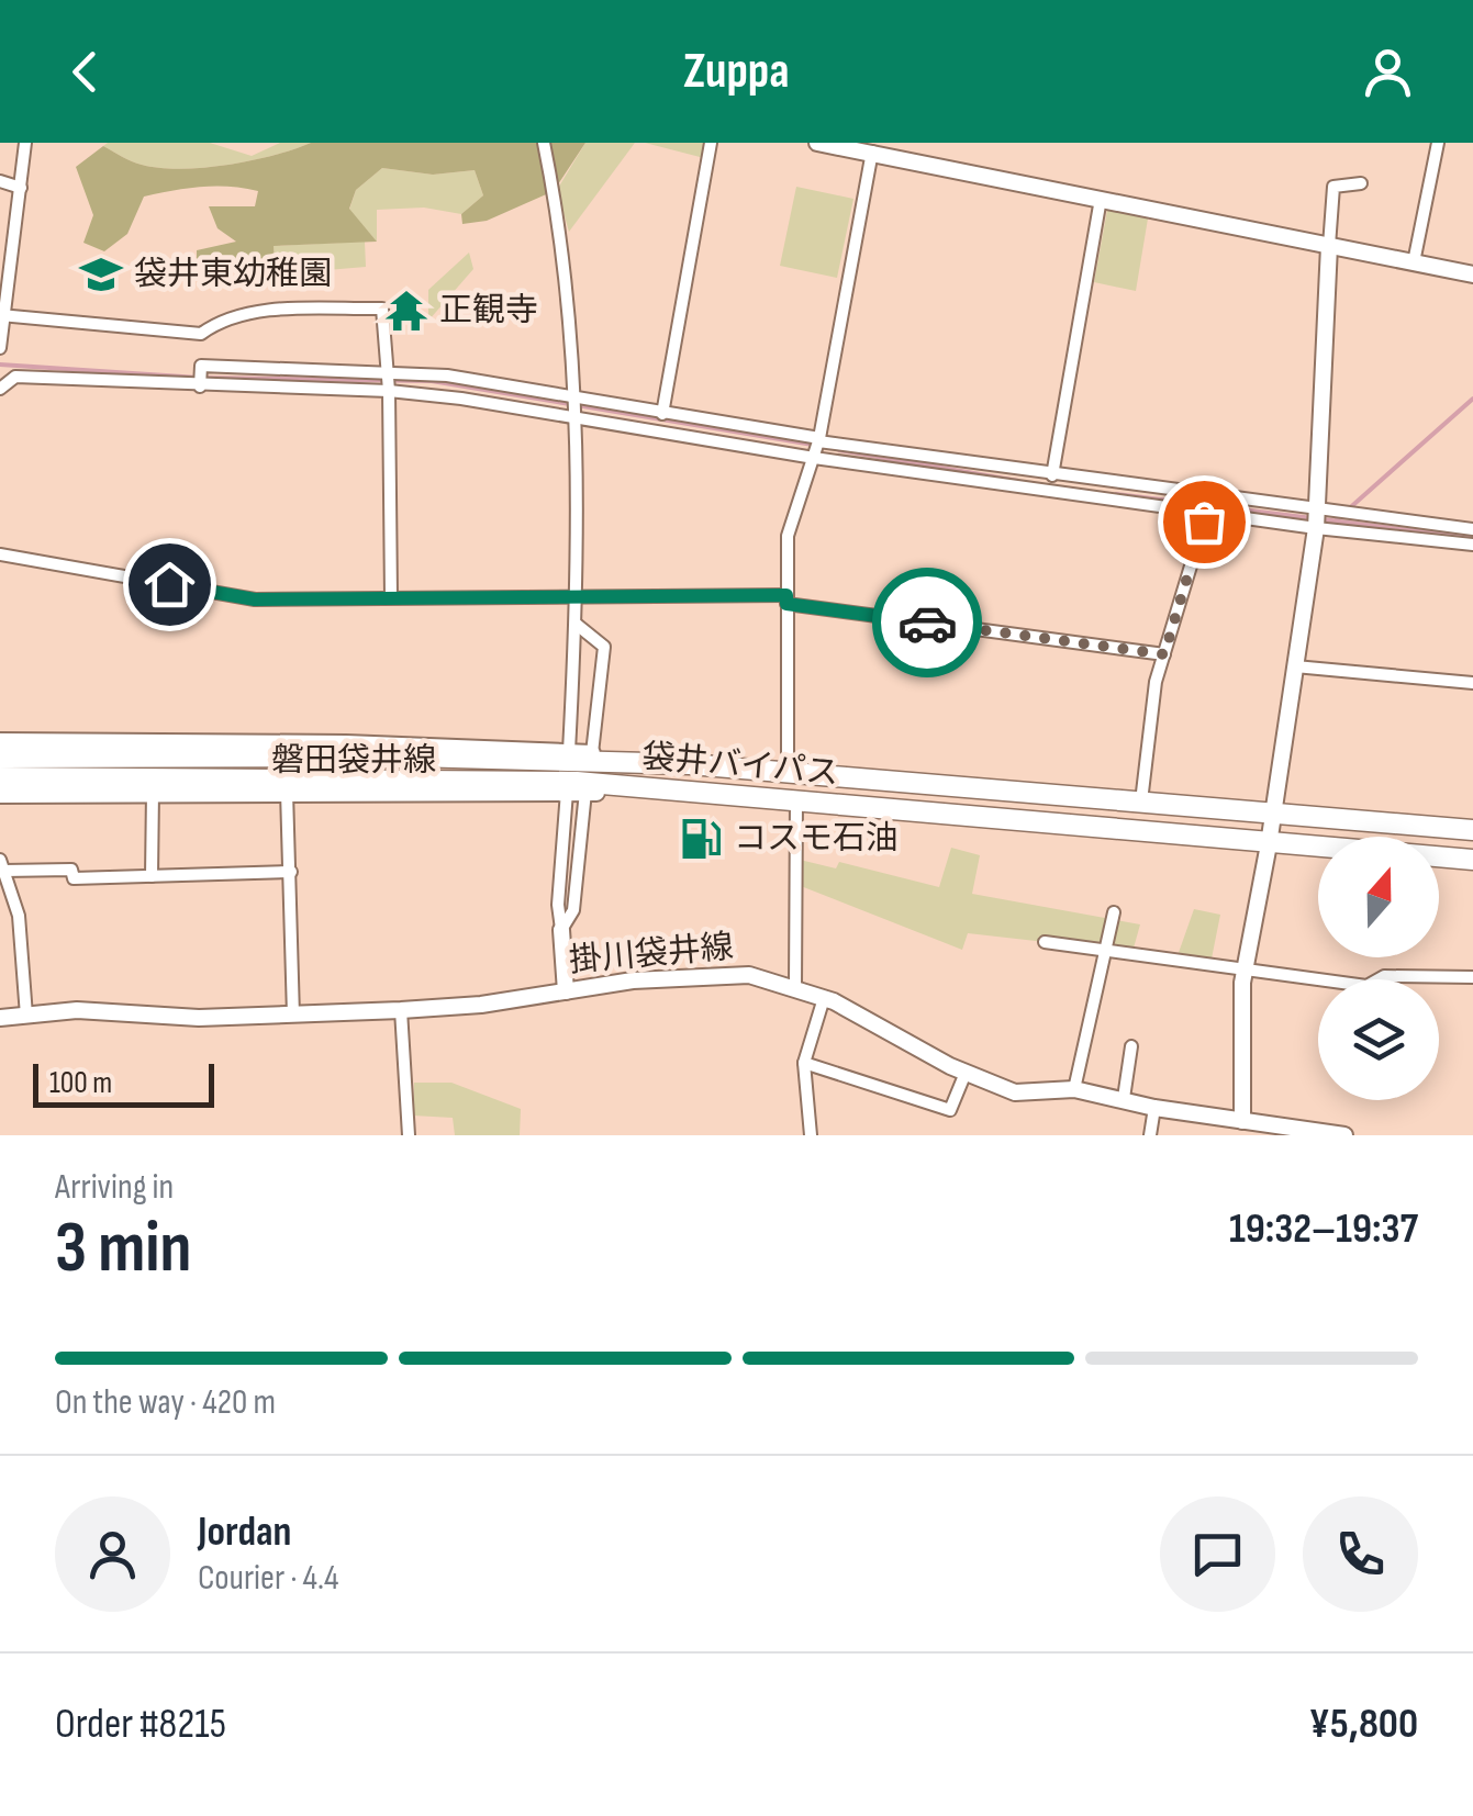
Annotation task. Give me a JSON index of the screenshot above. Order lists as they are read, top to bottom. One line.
{"streets":{"highway":["袋井バイパス"],"main road":["磐田袋井線","掛川袋井線"]},"crossings":[["磐田袋井線","袋井バイパス"]],"places":{"school or university":["袋井東幼稚園"],"temple":["正観寺"],"fuel station":["コスモ石油"]},"scale_bar":"100 m","north":"top","page":{"header":"Zuppa","scale":"100 m","heading":["3 min","Arriving in","19:32–19:37"],"panel":["Jordan","Courier · 4.4","Order #8215","¥5,800"],"bar":"On the way · 420 m"}}
